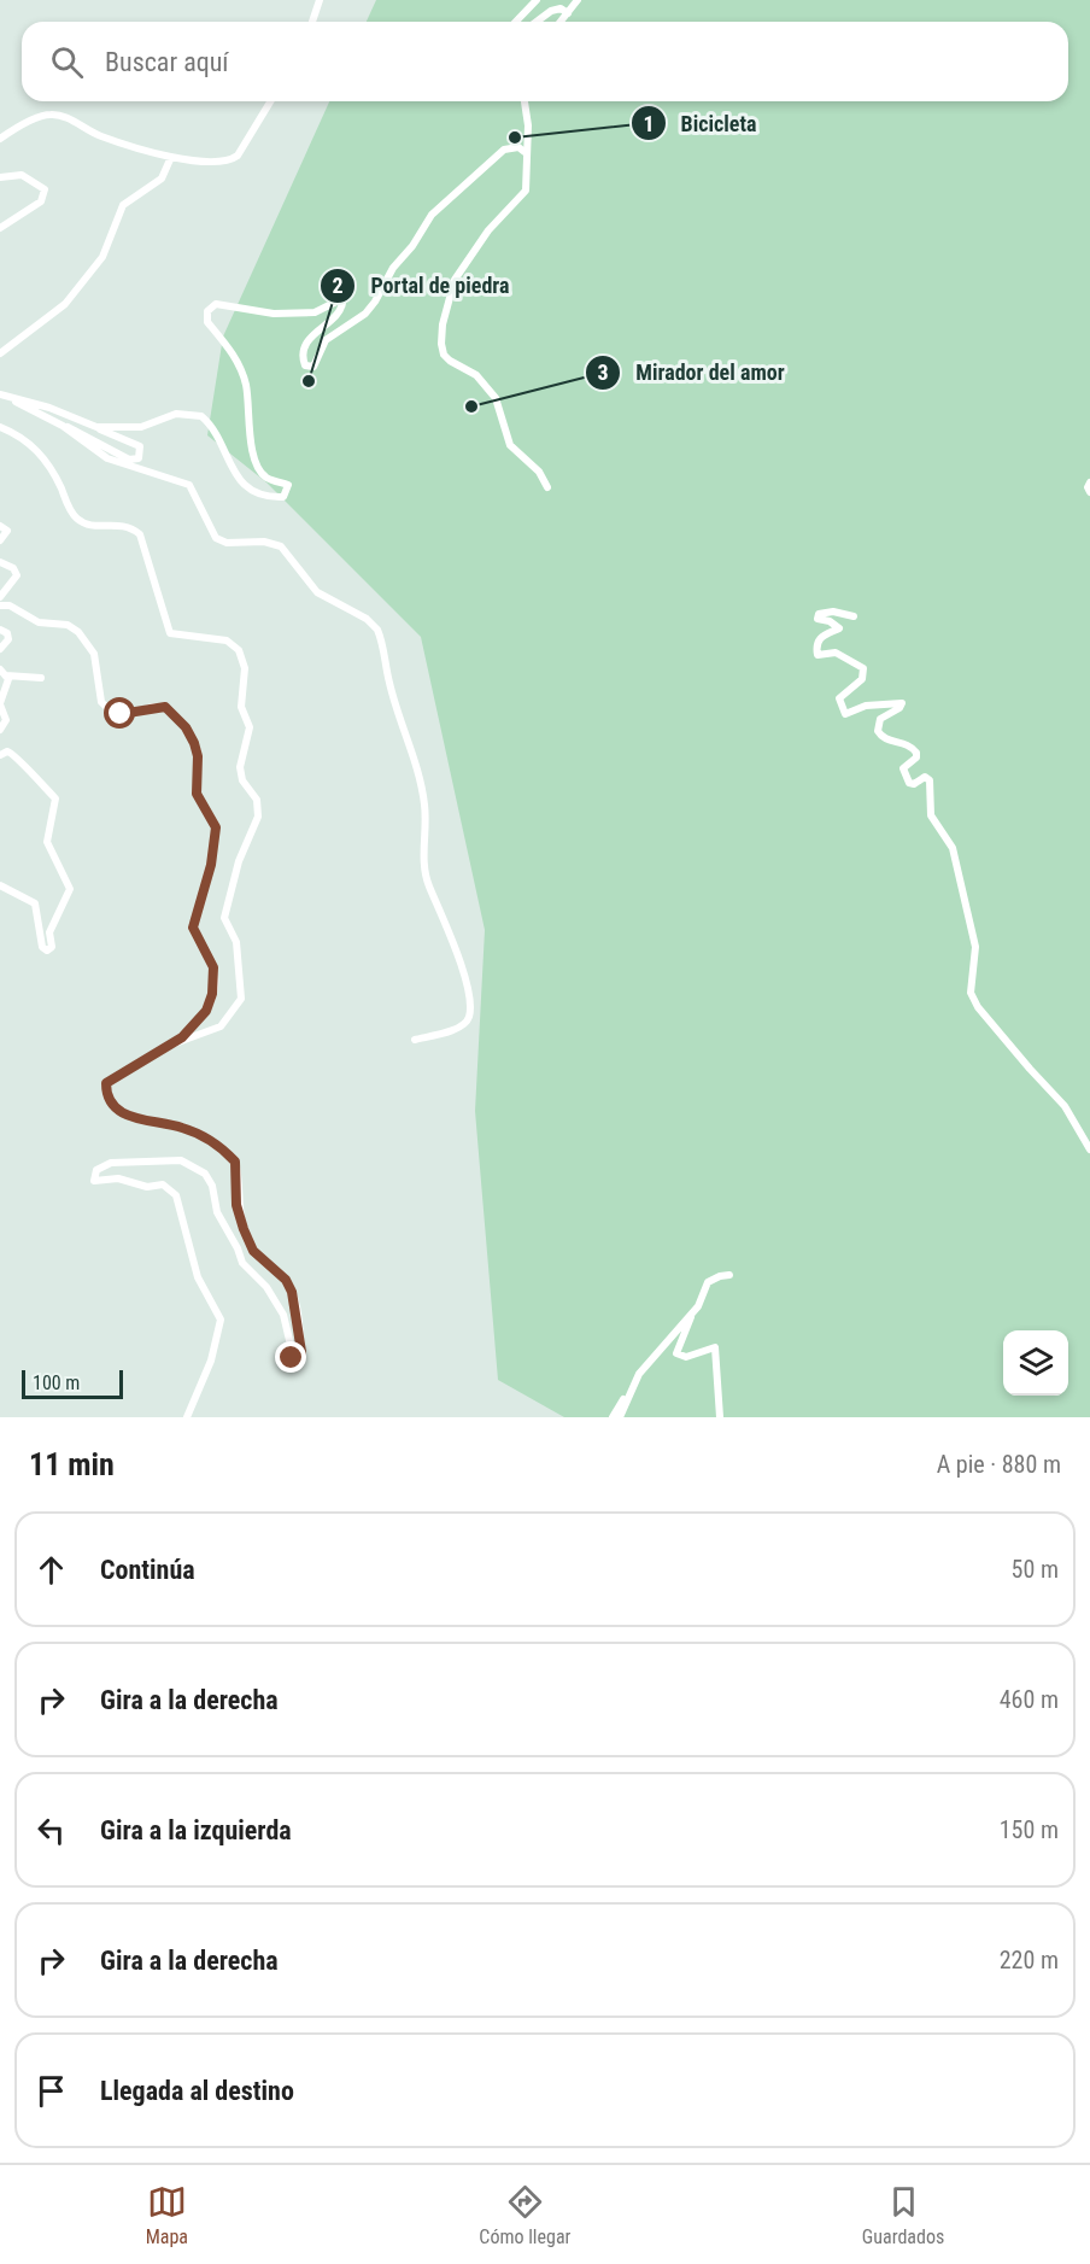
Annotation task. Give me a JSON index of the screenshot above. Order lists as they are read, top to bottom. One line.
{"places":["Bicicleta","Portal de piedra","Mirador del amor"],"scale_bar":"100 m","page":{"search":"Buscar aquí","scale":"100 m","heading":["11 min","A pie · 880 m"],"list":[["Continúa","50 m"],["Gira a la derecha","460 m"],["Gira a la izquierda","150 m"],["Gira a la derecha","220 m"],"Llegada al destino"],"nav":["Mapa","Cómo llegar","Guardados"]}}
